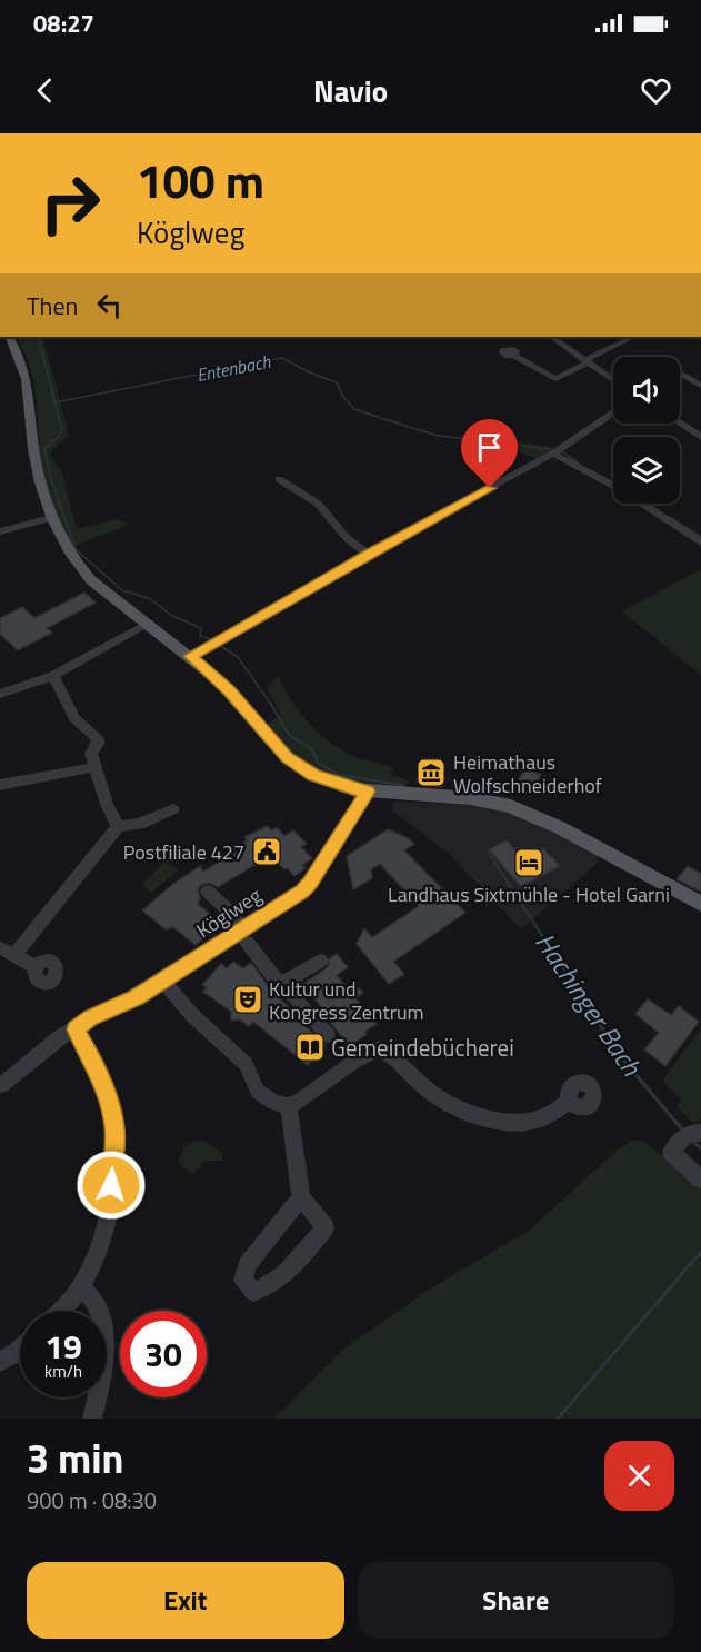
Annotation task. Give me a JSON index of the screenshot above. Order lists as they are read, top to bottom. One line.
{"streets":{"street":["Köglweg"]},"water":["Entenbach","Hachinger Bach"],"places":{"museum":["Heimathaus Wolfschneiderhof"],"public building":["Postfiliale 427"],"hotel":["Landhaus Sixtmühle - Hotel Garni"],"theatre":["Kultur und Kongress Zentrum"],"library":["Gemeindebücherei"]},"page":{"status":"08:27","header":"Navio","turn":["100 m","Köglweg"],"then":"Then","speed":"19 km/h","limit":"30","heading":["3 min","900 m · 08:30"],"buttons":["Exit","Share"]}}
